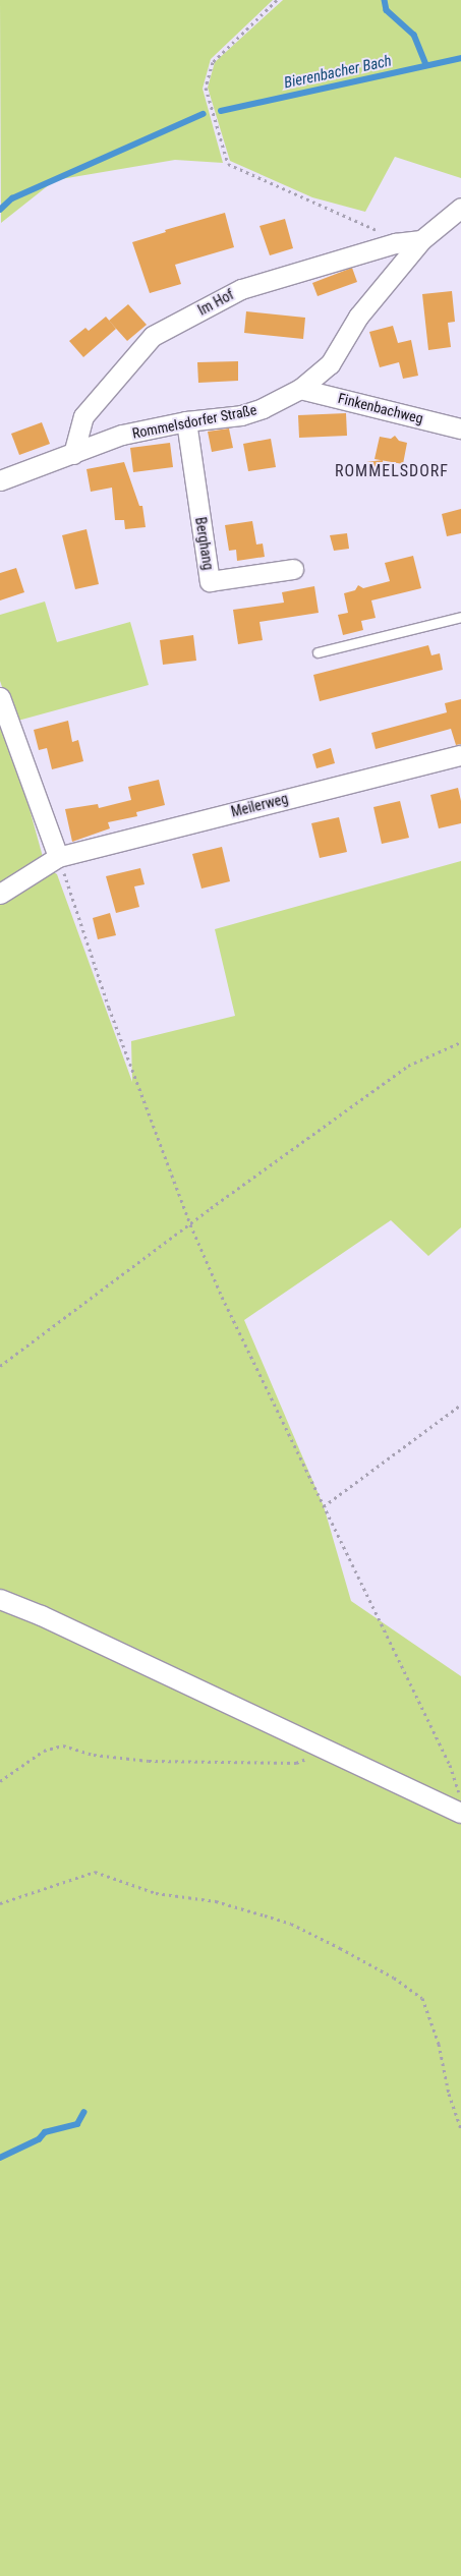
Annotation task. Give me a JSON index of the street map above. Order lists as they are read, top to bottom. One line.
{"streets":{"street":["Im Hof","Finkenbachweg","Rommelsdorfer Straße","Berghang","Meilerweg"]},"crossings":[["Im Hof","Rommelsdorfer Straße"],["Finkenbachweg","Rommelsdorfer Straße"],["Rommelsdorfer Straße","Berghang"]],"districts":["ROMMELSDORF"],"water":["Bierenbacher Bach"]}
